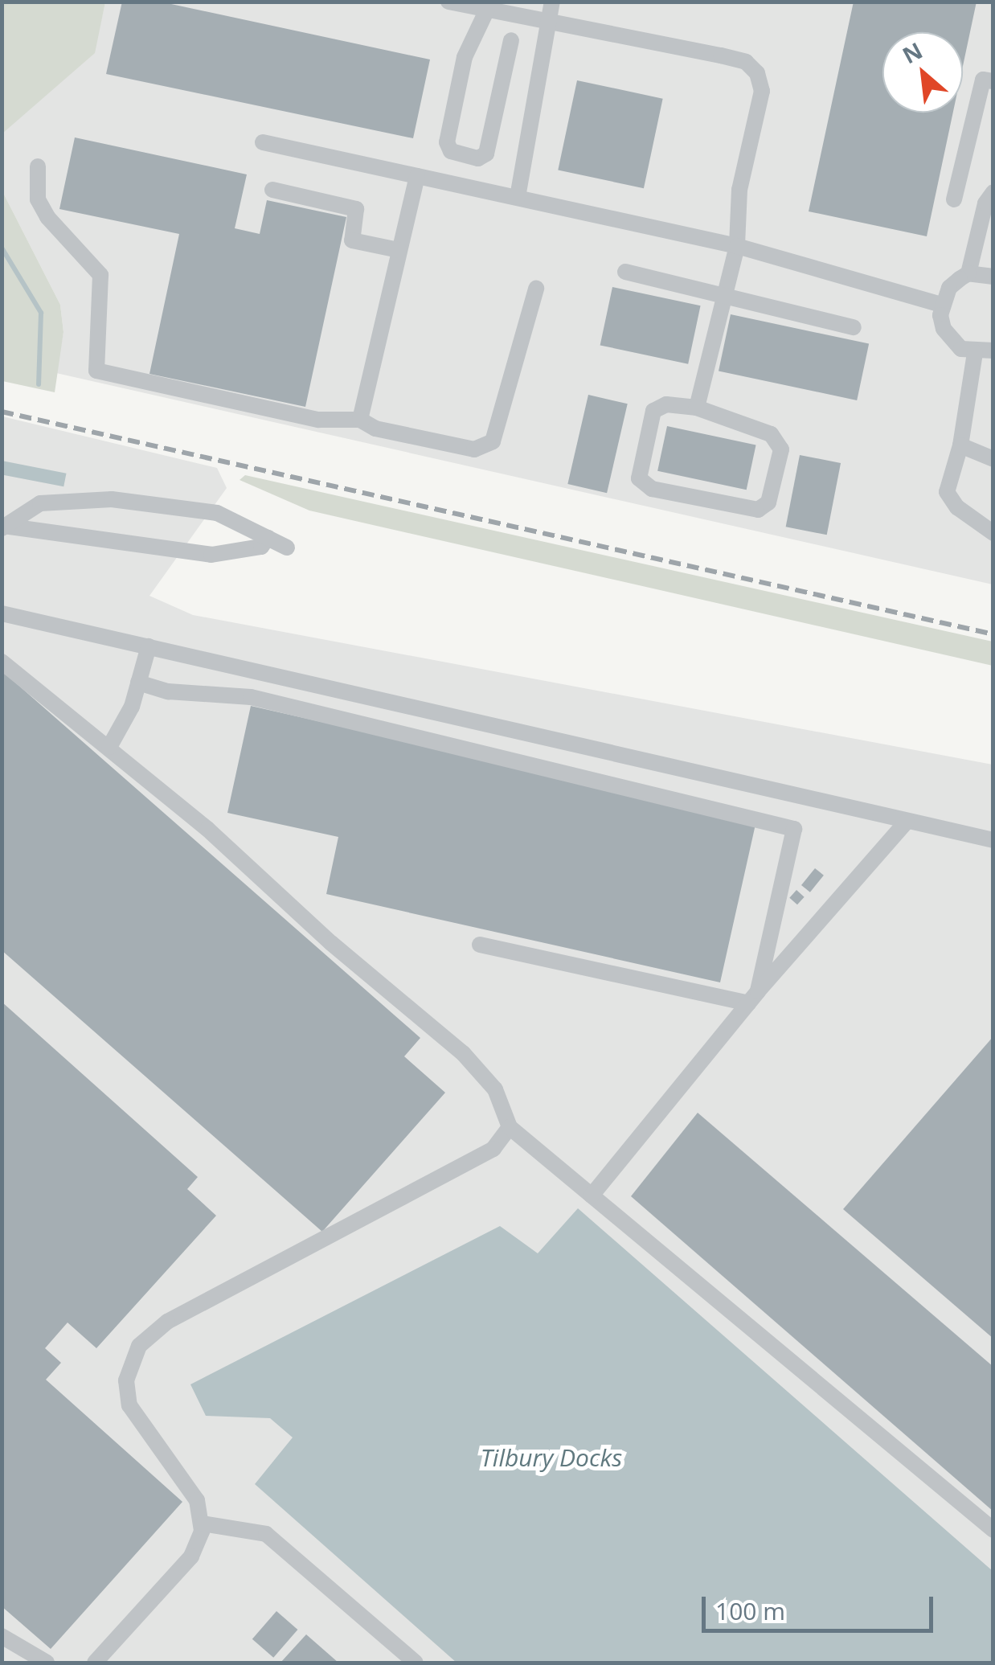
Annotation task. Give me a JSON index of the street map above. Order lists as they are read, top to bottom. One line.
{"water":["Tilbury Docks"],"scale_bar":"100 m","north":"top left"}
